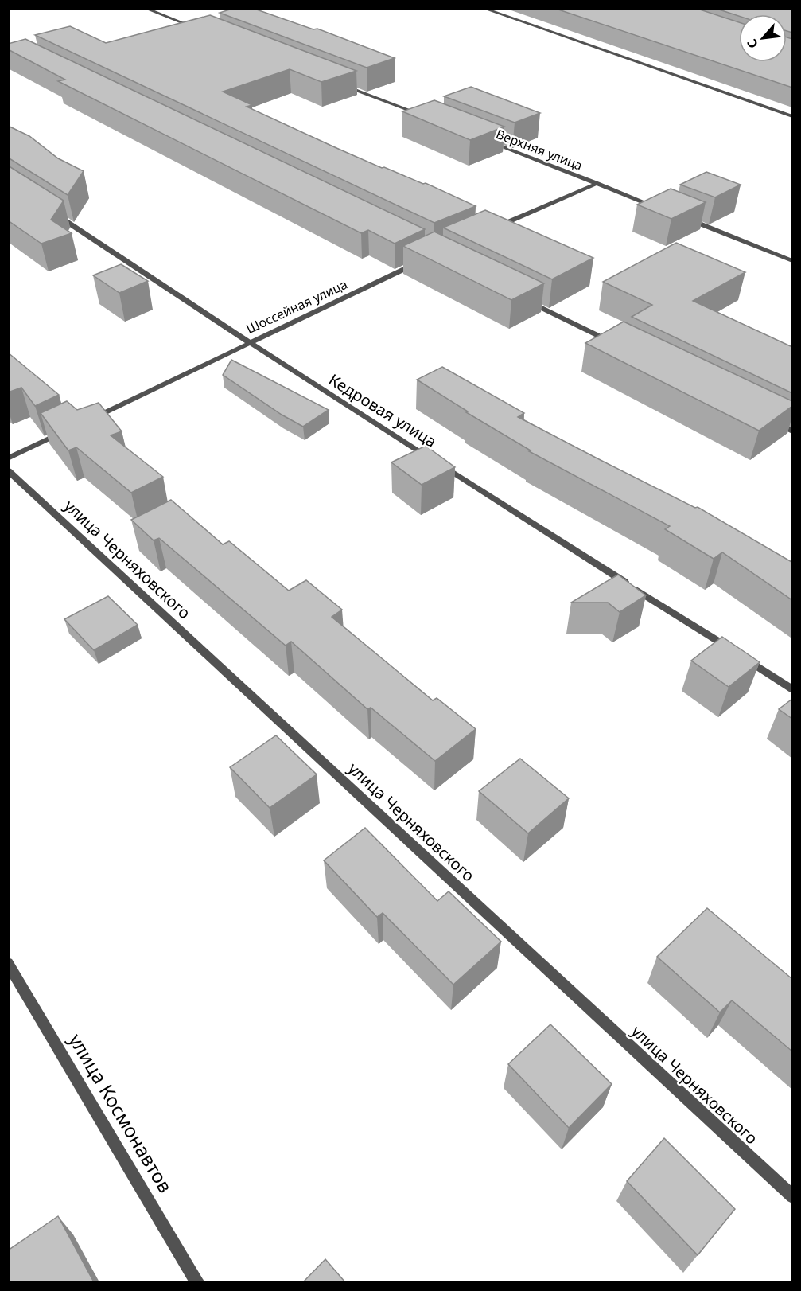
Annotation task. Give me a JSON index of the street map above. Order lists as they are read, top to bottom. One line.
{"streets":{"street":["Верхняя улица","Шоссейная улица","Кедровая улица","улица Черняховского","улица Космонавтов"]},"crossings":[["Шоссейная улица","Кедровая улица"]],"north":"bottom left"}
